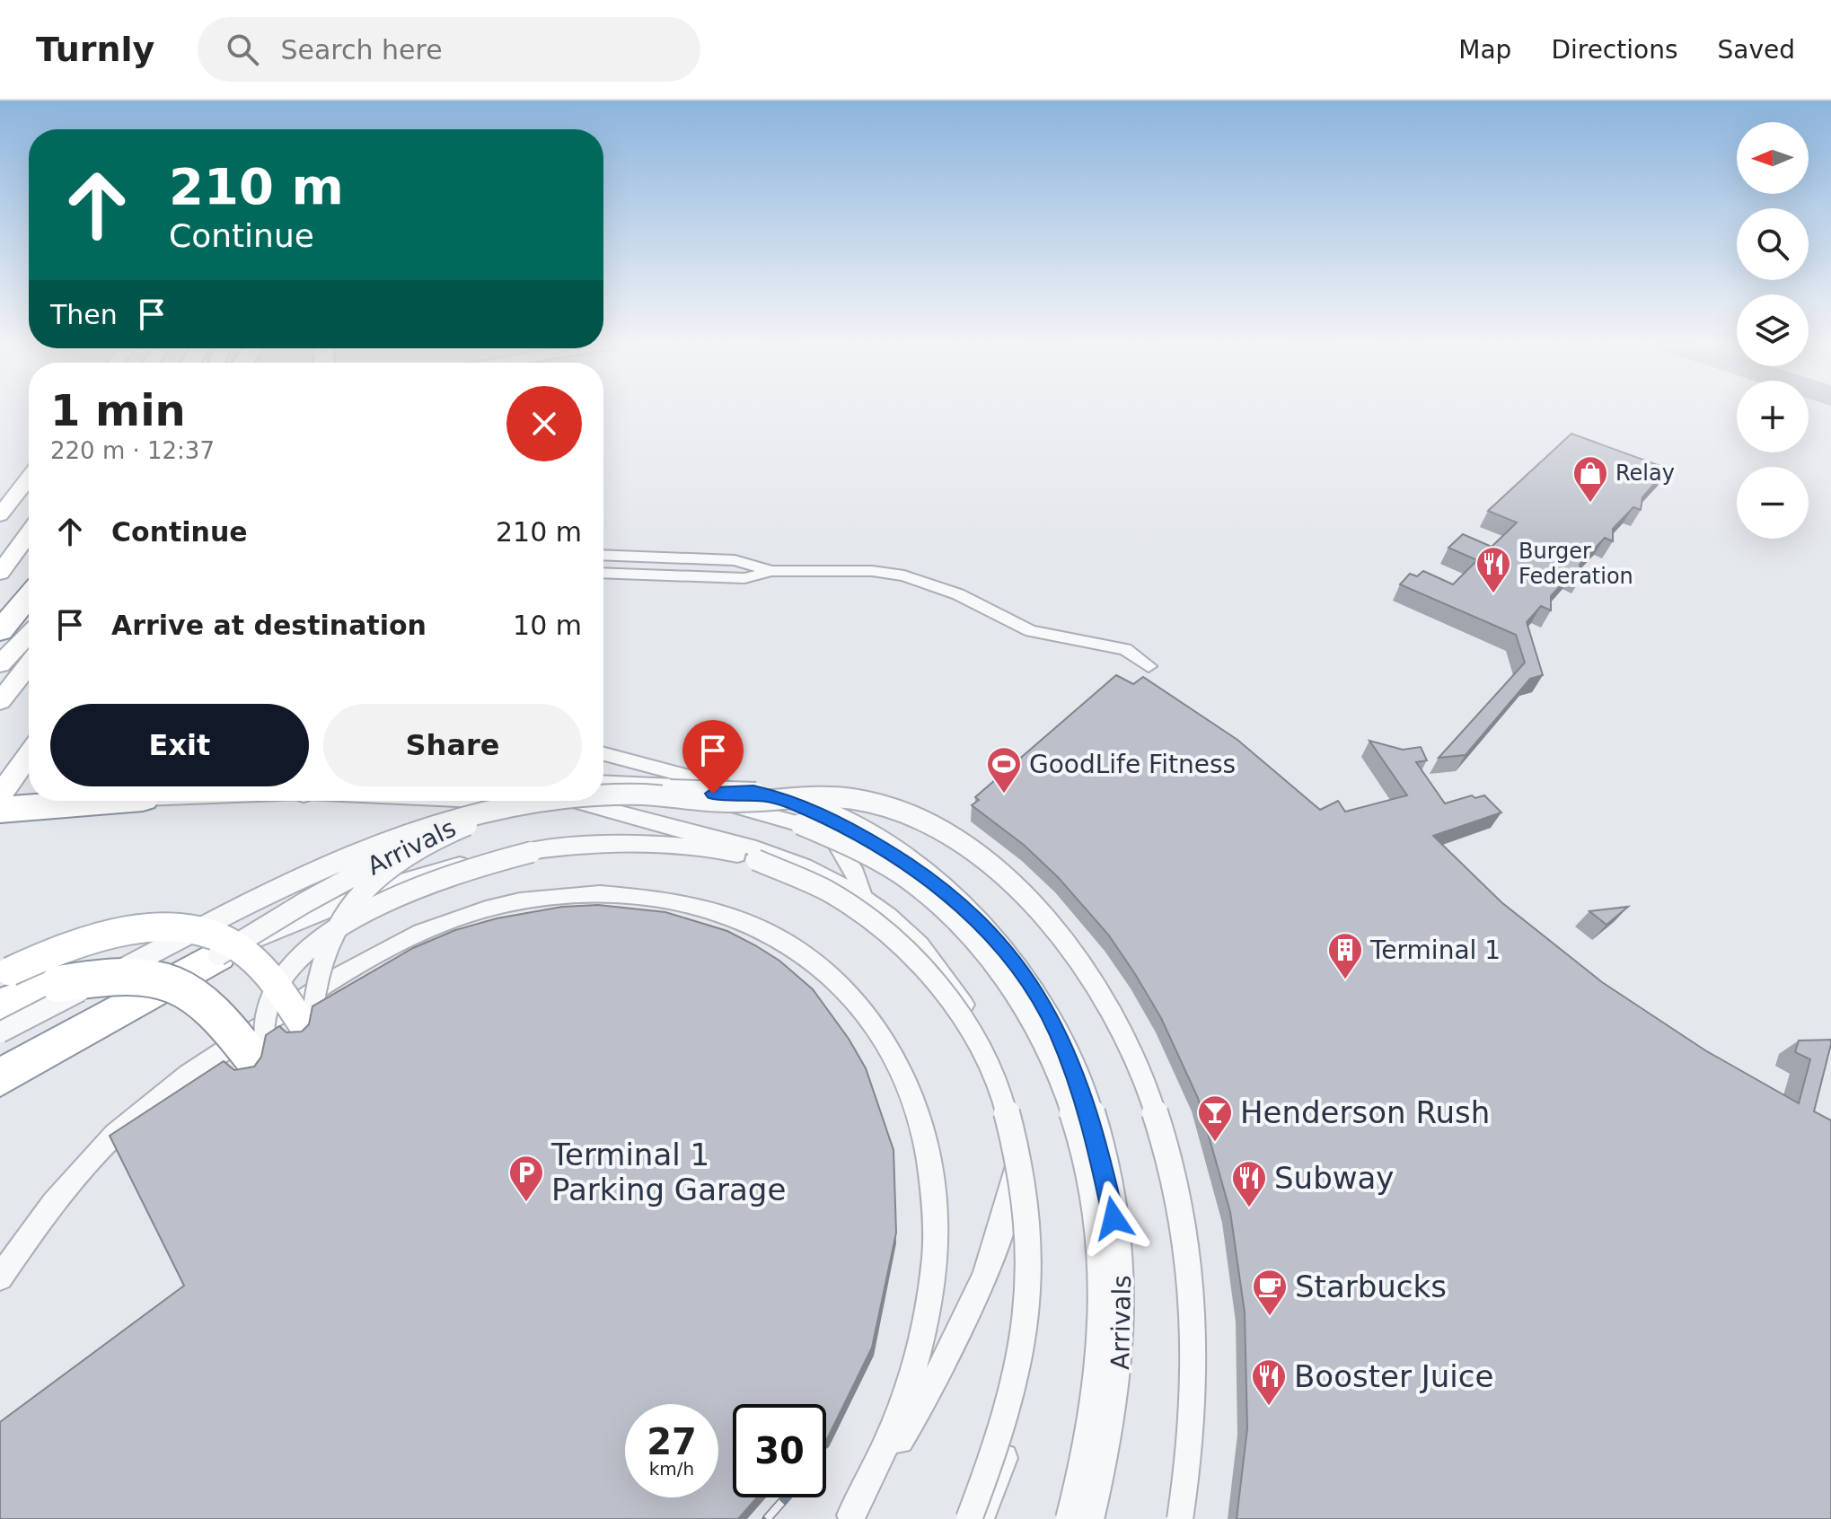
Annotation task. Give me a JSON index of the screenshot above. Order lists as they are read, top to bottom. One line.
{"streets":{"street":["Arrivals"]},"places":{"shop":["Relay"],"restaurant":["Burger Federation","Subway","Booster Juice"],"sports":["GoodLife Fitness"],"building":["Terminal 1"],"bar":["Henderson Rush"],"parking":["Terminal 1 Parking Garage"],"cafe":["Starbucks"]},"north":"left","page":{"header":"Turnly","search":"Search here","nav":["Map","Directions","Saved"],"map_buttons":["+","−"],"turn":["210 m","Continue"],"then":"Then","heading":["1 min","220 m · 12:37"],"list":[{"name":"Continue","value":"210 m"},{"name":"Arrive at destination","value":"10 m"}],"buttons":["Exit","Share"],"speed":"27 km/h","limit":"30"}}
